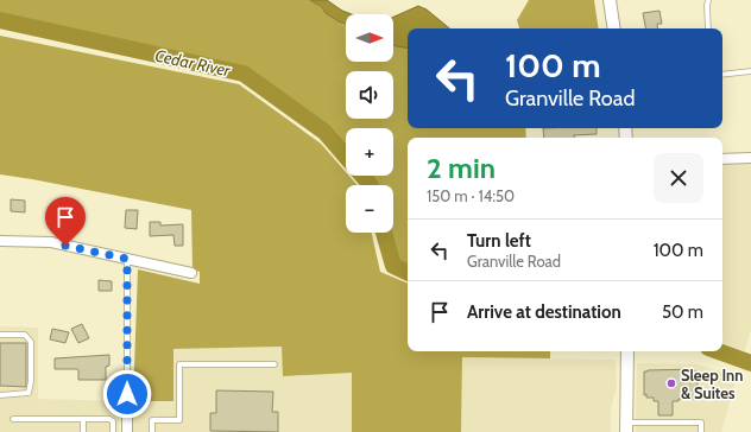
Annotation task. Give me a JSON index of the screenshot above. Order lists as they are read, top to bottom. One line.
{"water":["Cedar River"],"places":["Sleep Inn & Suites"],"north":"right","page":{"map_buttons":["+","−"],"turn":["100 m","Granville Road"],"heading":["2 min","150 m · 14:50"],"list":[{"name":"Turn left","note":"Granville Road","value":"100 m"},{"name":"Arrive at destination","value":"50 m"}]}}
